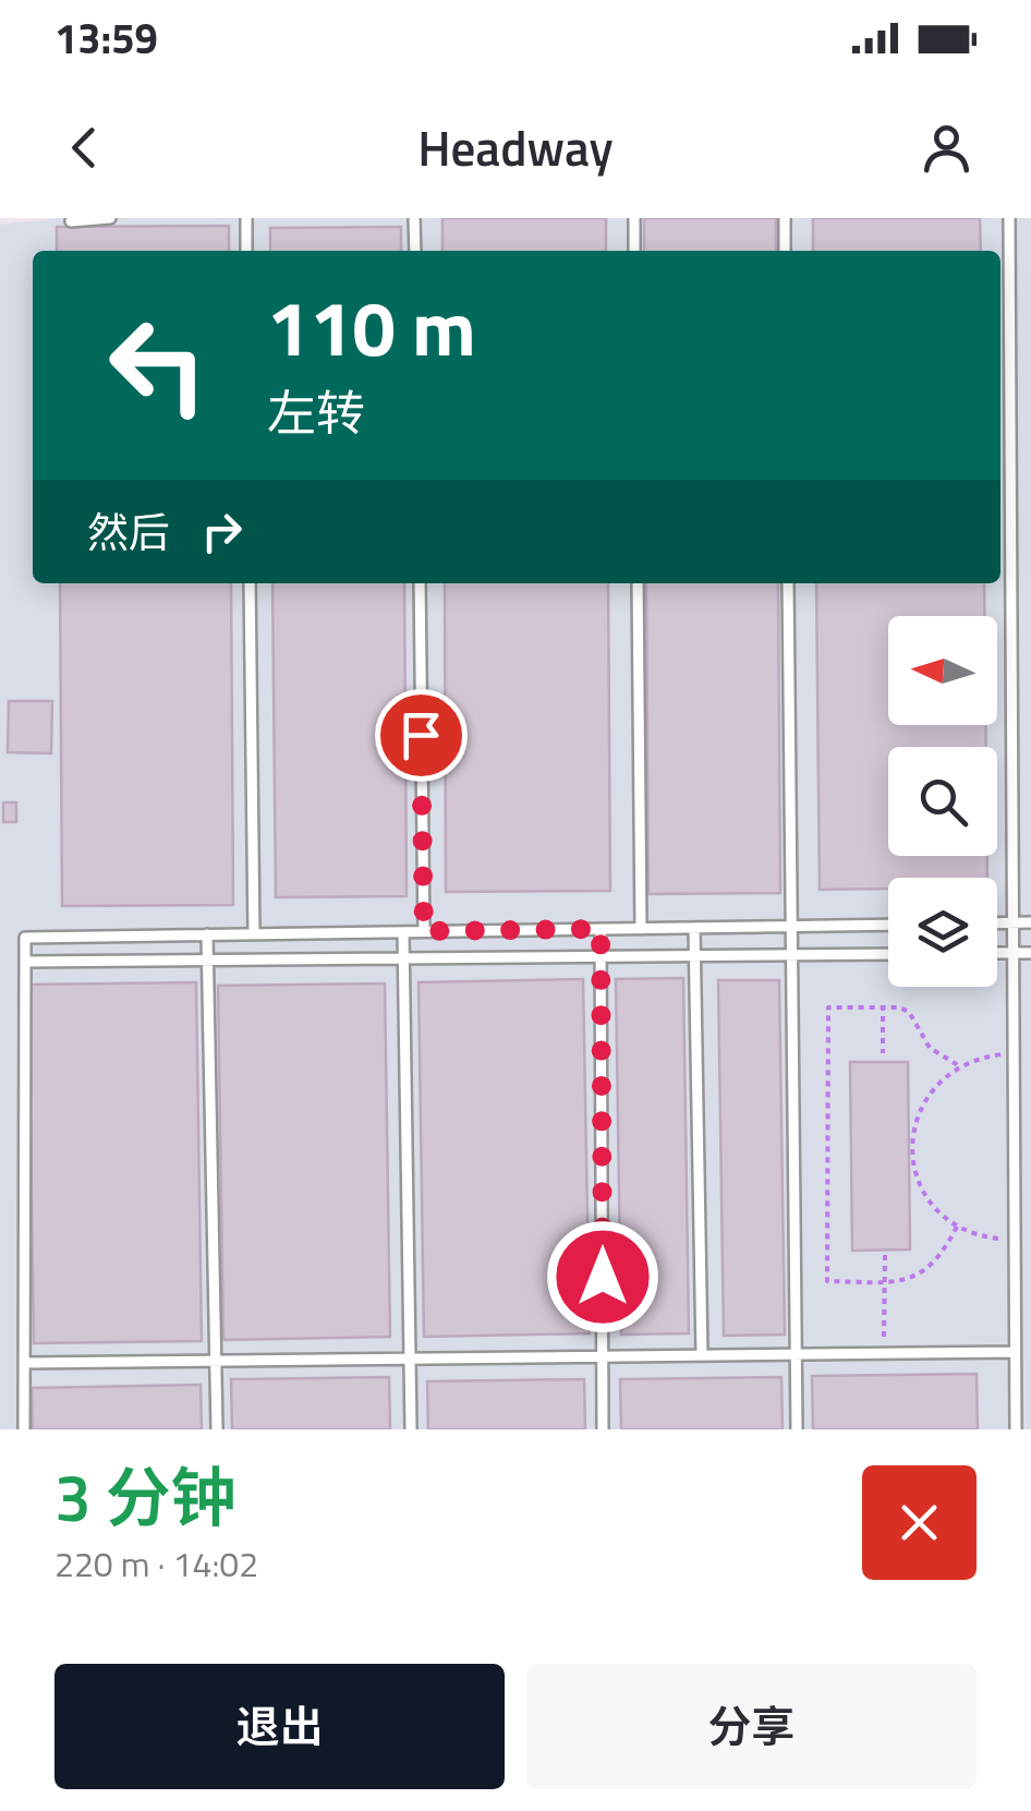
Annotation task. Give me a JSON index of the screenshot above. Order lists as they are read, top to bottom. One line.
{"north":"left","page":{"status":"13:59","header":"Headway","turn":["110 m","左转"],"then":"然后","heading":["3 分钟","220 m · 14:02"],"buttons":["退出","分享"]}}
